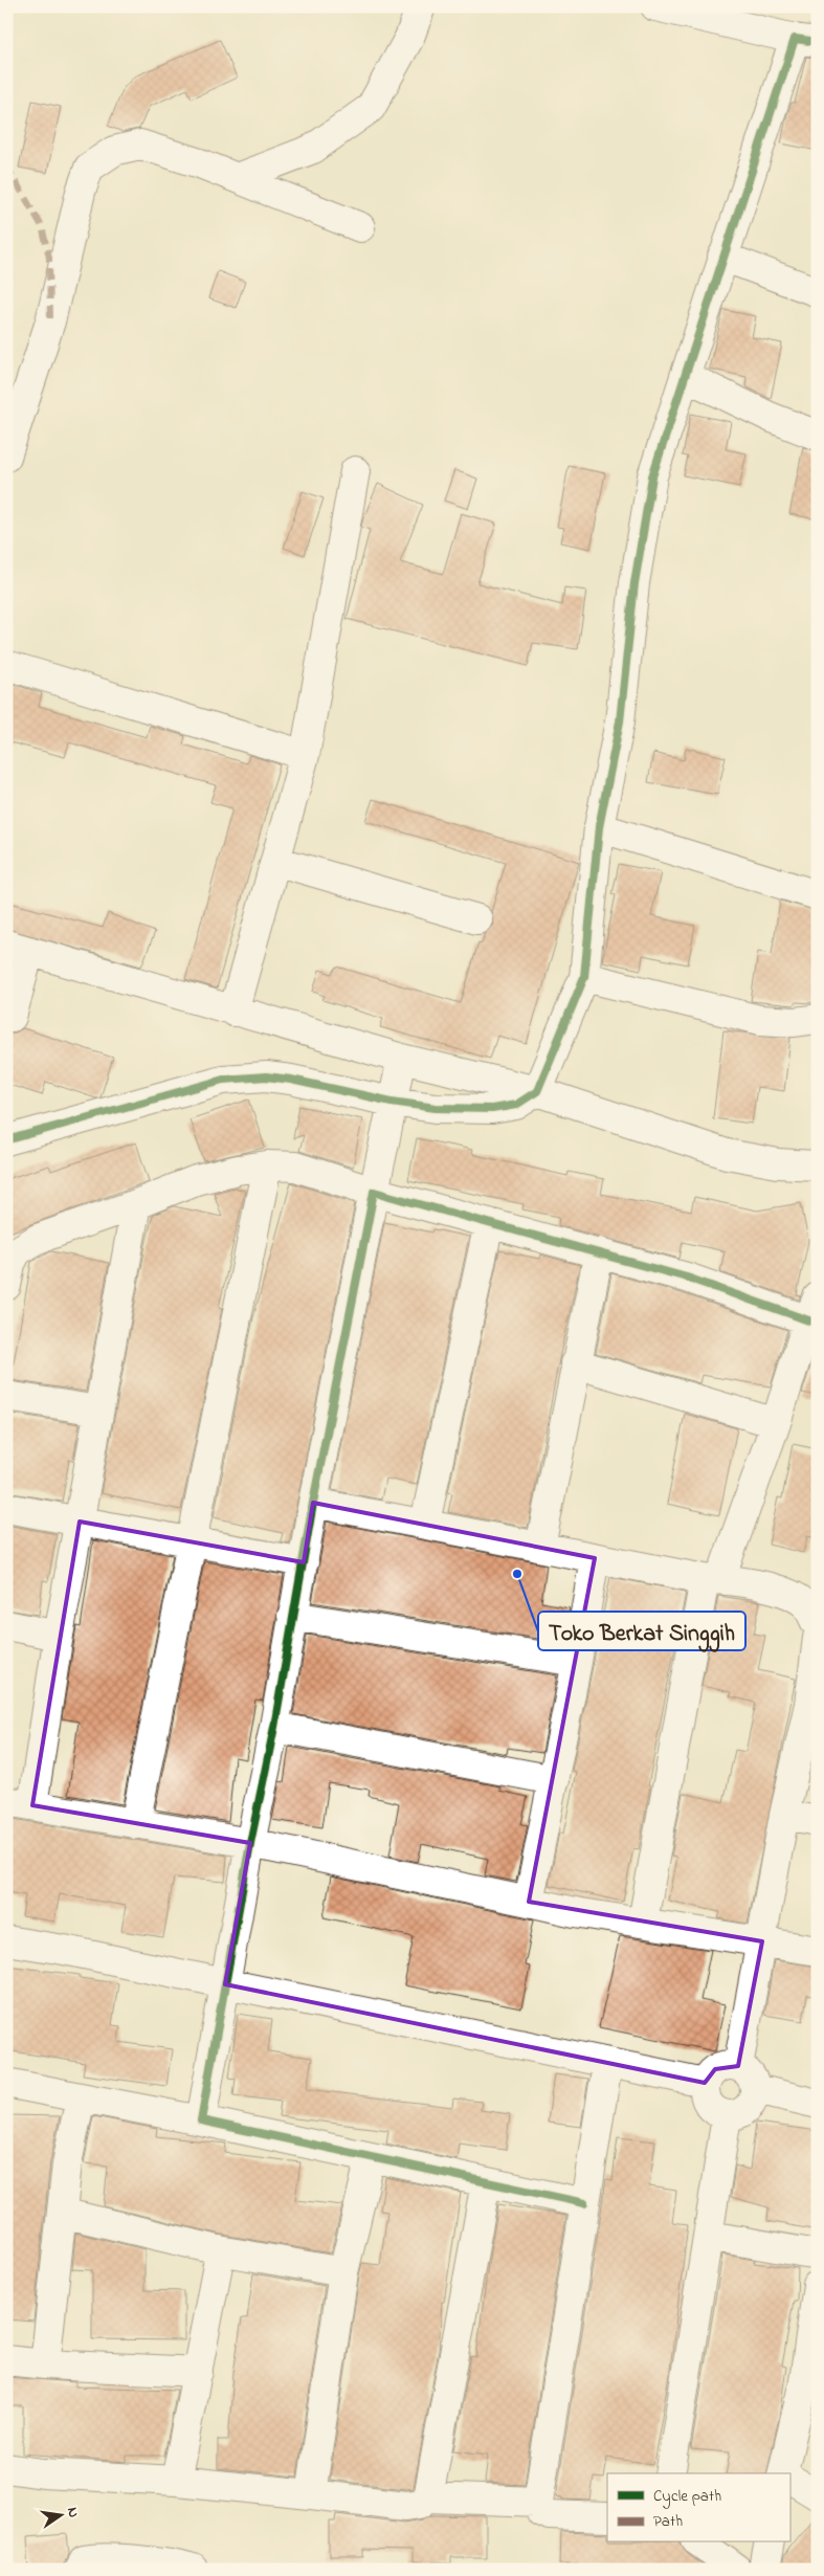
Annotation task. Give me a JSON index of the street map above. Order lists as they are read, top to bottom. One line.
{"places":["Toko Berkat Singgih"],"legend":["Cycle path","Path"],"north":"right"}
